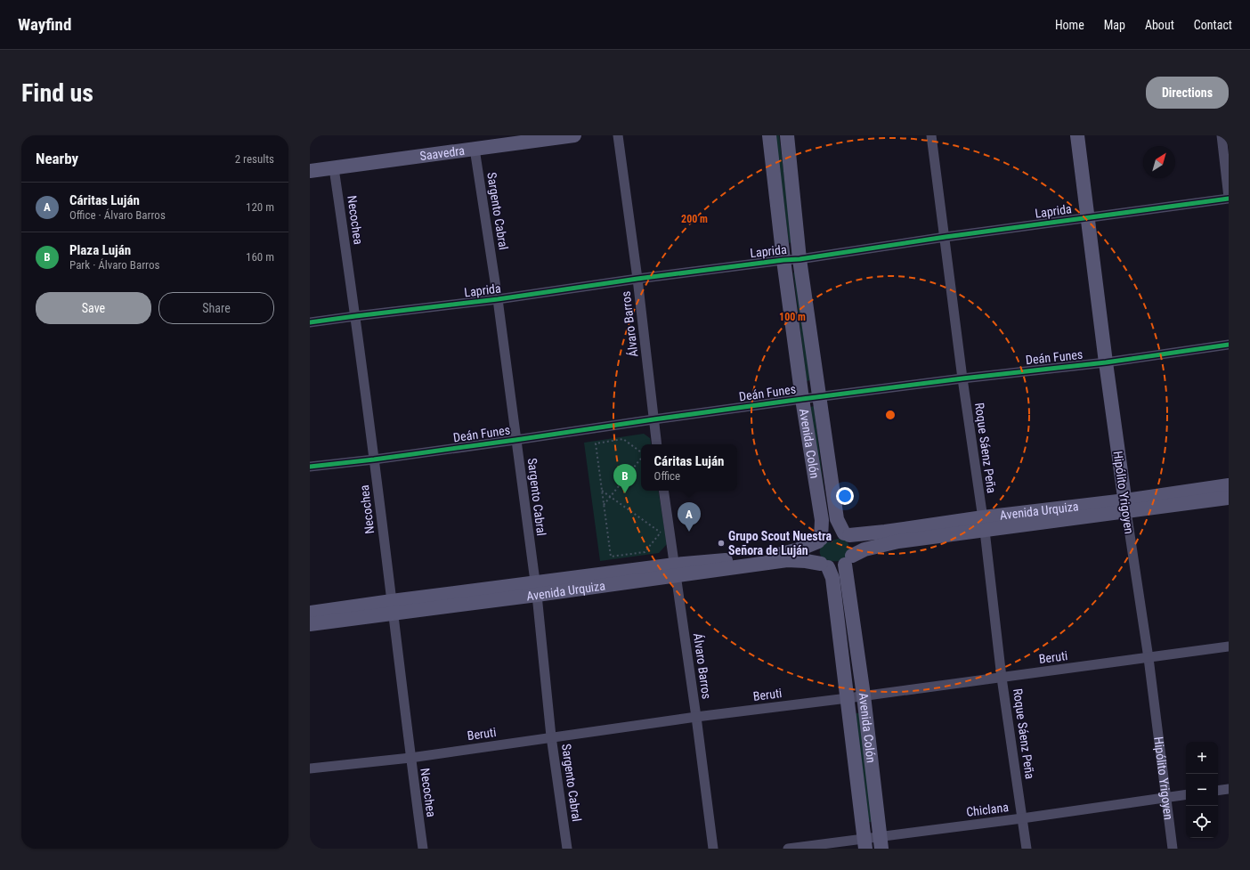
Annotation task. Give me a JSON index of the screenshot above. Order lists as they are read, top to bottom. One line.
{"streets":{"main road":["Saavedra","Avenida Colón","Hipólito Yrigoyen","Avenida Urquiza"],"street":["Sargento Cabral","Laprida","Necochea","Álvaro Barros","Deán Funes","Roque Sáenz Peña","Beruti","Chiclana"]},"crossings":[["Saavedra","Sargento Cabral"],["Saavedra","Necochea"],["Sargento Cabral","Laprida"],["Sargento Cabral","Deán Funes"],["Sargento Cabral","Avenida Urquiza"],["Sargento Cabral","Beruti"],["Laprida","Necochea"],["Laprida","Álvaro Barros"],["Laprida","Avenida Colón"],["Laprida","Roque Sáenz Peña"],["Laprida","Hipólito Yrigoyen"],["Necochea","Deán Funes"],["Necochea","Avenida Urquiza"],["Necochea","Beruti"],["Álvaro Barros","Deán Funes"],["Álvaro Barros","Avenida Urquiza"],["Álvaro Barros","Beruti"],["Deán Funes","Avenida Colón"],["Deán Funes","Roque Sáenz Peña"],["Deán Funes","Hipólito Yrigoyen"],["Avenida Colón","Avenida Urquiza"],["Avenida Colón","Beruti"],["Avenida Colón","Chiclana"],["Roque Sáenz Peña","Avenida Urquiza"],["Roque Sáenz Peña","Beruti"],["Roque Sáenz Peña","Chiclana"],["Hipólito Yrigoyen","Avenida Urquiza"],["Hipólito Yrigoyen","Beruti"],["Hipólito Yrigoyen","Chiclana"]],"places":["Grupo Scout Nuestra Señora de Luján"],"north":"top right","page":{"header":"Wayfind","nav":["Home","Map","About","Contact"],"buttons":["Directions",["Save","Share"]],"title":"Find us","heading":["Nearby","2 results"],"list":[{"mark":"A","name":"Cáritas Luján","note":"Office · Álvaro Barros","value":"120 m"},{"mark":"B","name":"Plaza Luján","note":"Park · Álvaro Barros","value":"160 m"}],"popup":["Cáritas Luján","Office"],"pins":["B","A"],"map_buttons":["+","−"]},"rings":["200 m","100 m"]}
